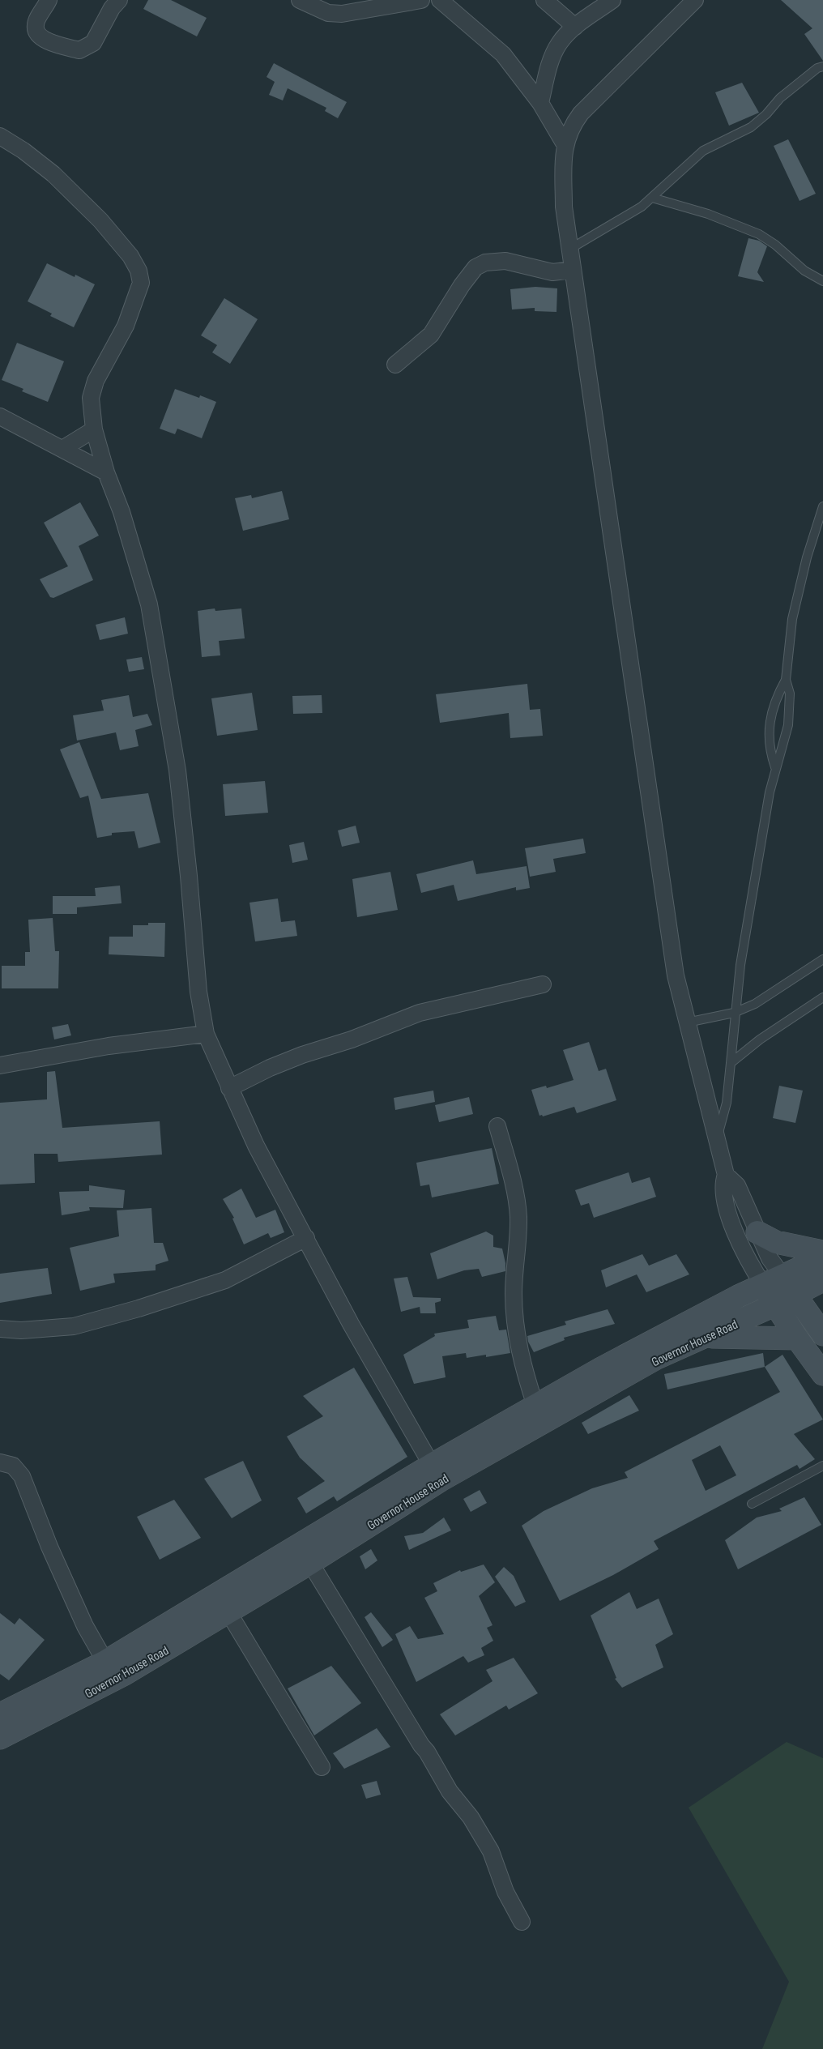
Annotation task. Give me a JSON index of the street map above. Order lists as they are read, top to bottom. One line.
{"streets":{"main road":["Governor House Road"]}}
